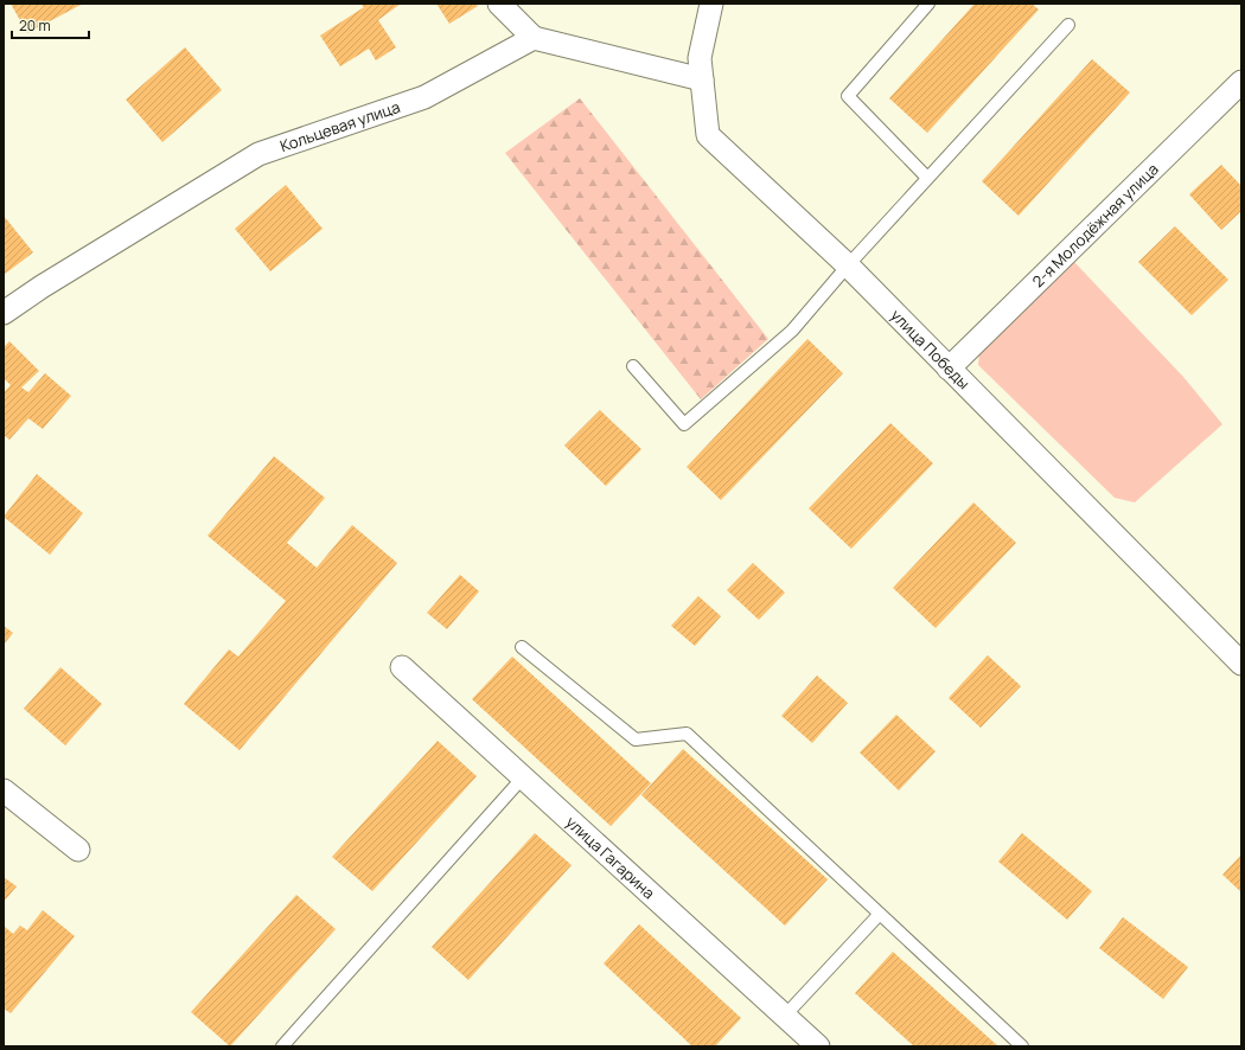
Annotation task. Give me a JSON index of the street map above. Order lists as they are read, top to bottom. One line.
{"streets":{"street":["Кольцевая улица","2-я Молодёжная улица","улица Победы","улица Гагарина"]},"crossings":[["2-я Молодёжная улица","улица Победы"]],"scale_bar":"20 m"}
